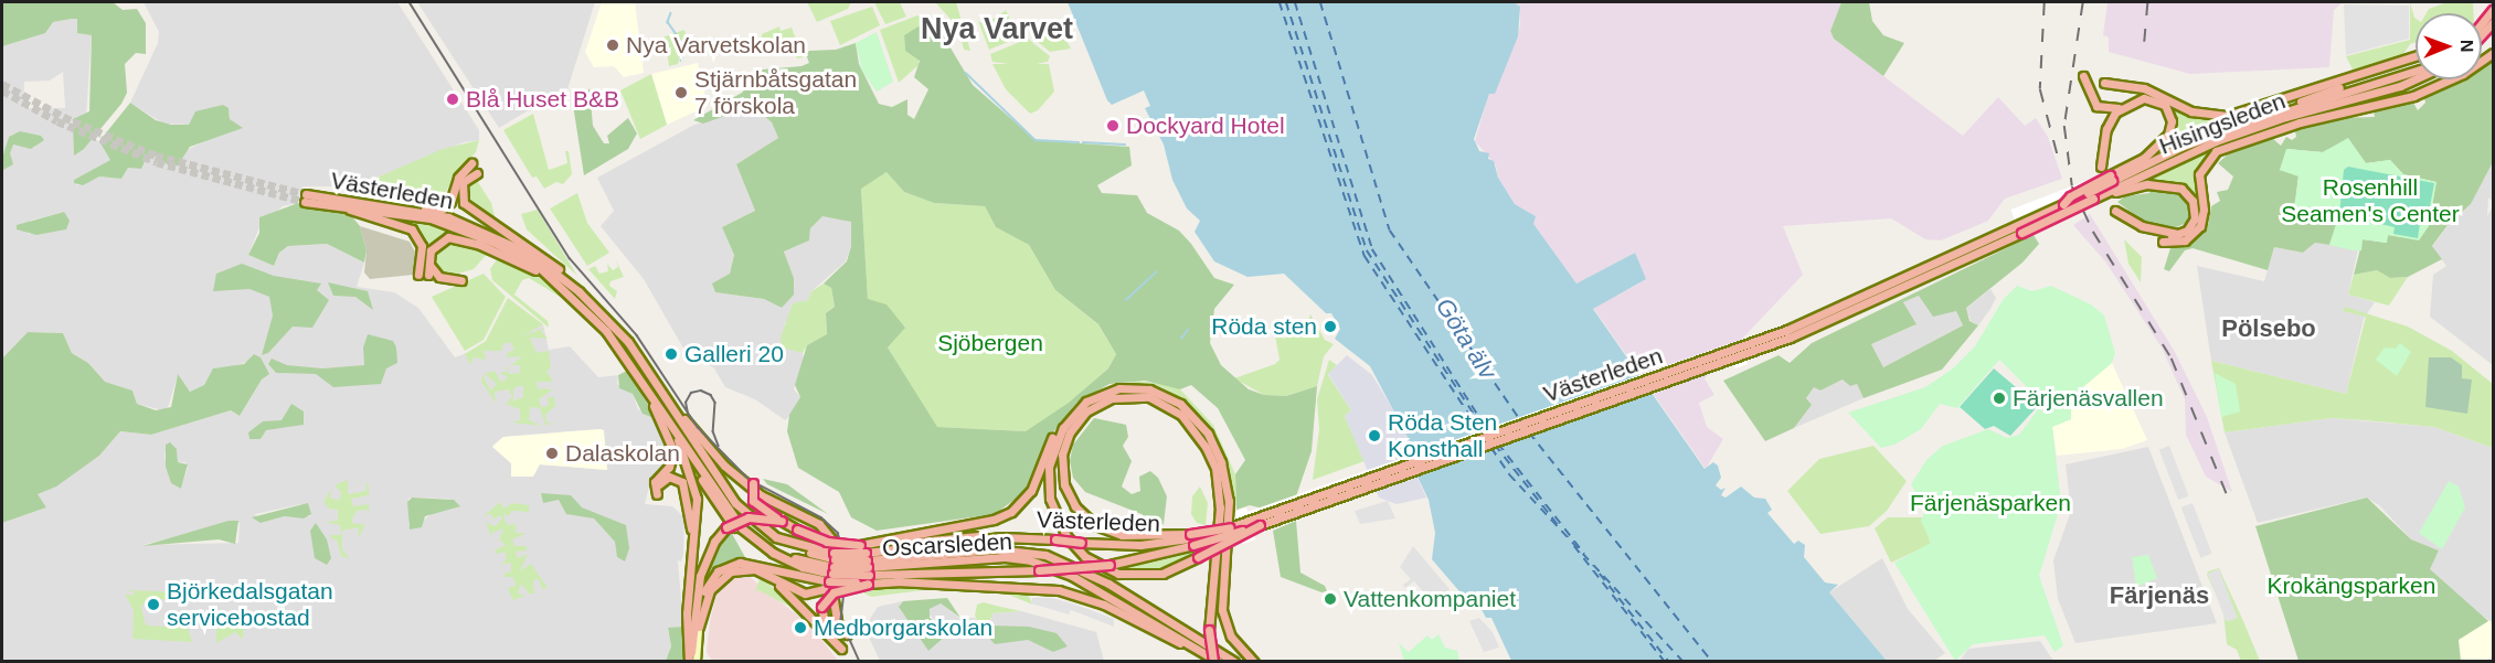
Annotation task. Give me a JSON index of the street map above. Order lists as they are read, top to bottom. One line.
{"streets":{"highway":["Hisingsleden","Västerleden","Oscarsleden"]},"crossings":[["Hisingsleden","Västerleden"],["Västerleden","Oscarsleden"]],"districts":["Nya Varvet","Pölsebo","Färjenäs"],"water":["Göta älv"],"parks":["Rosenhill Seamen's Center","Sjöbergen","Färjenäsparken","Krokängsparken"],"places":["Nya Varvetskolan","Stjärnbåtsgatan 7 förskola","Blå Huset B&B","Dockyard Hotel","Röda sten","Galleri 20","Färjenäsvallen","Röda Sten Konsthall","Dalaskolan","Vattenkompaniet","Björkedalsgatan servicebostad","Medborgarskolan"],"north":"right"}
